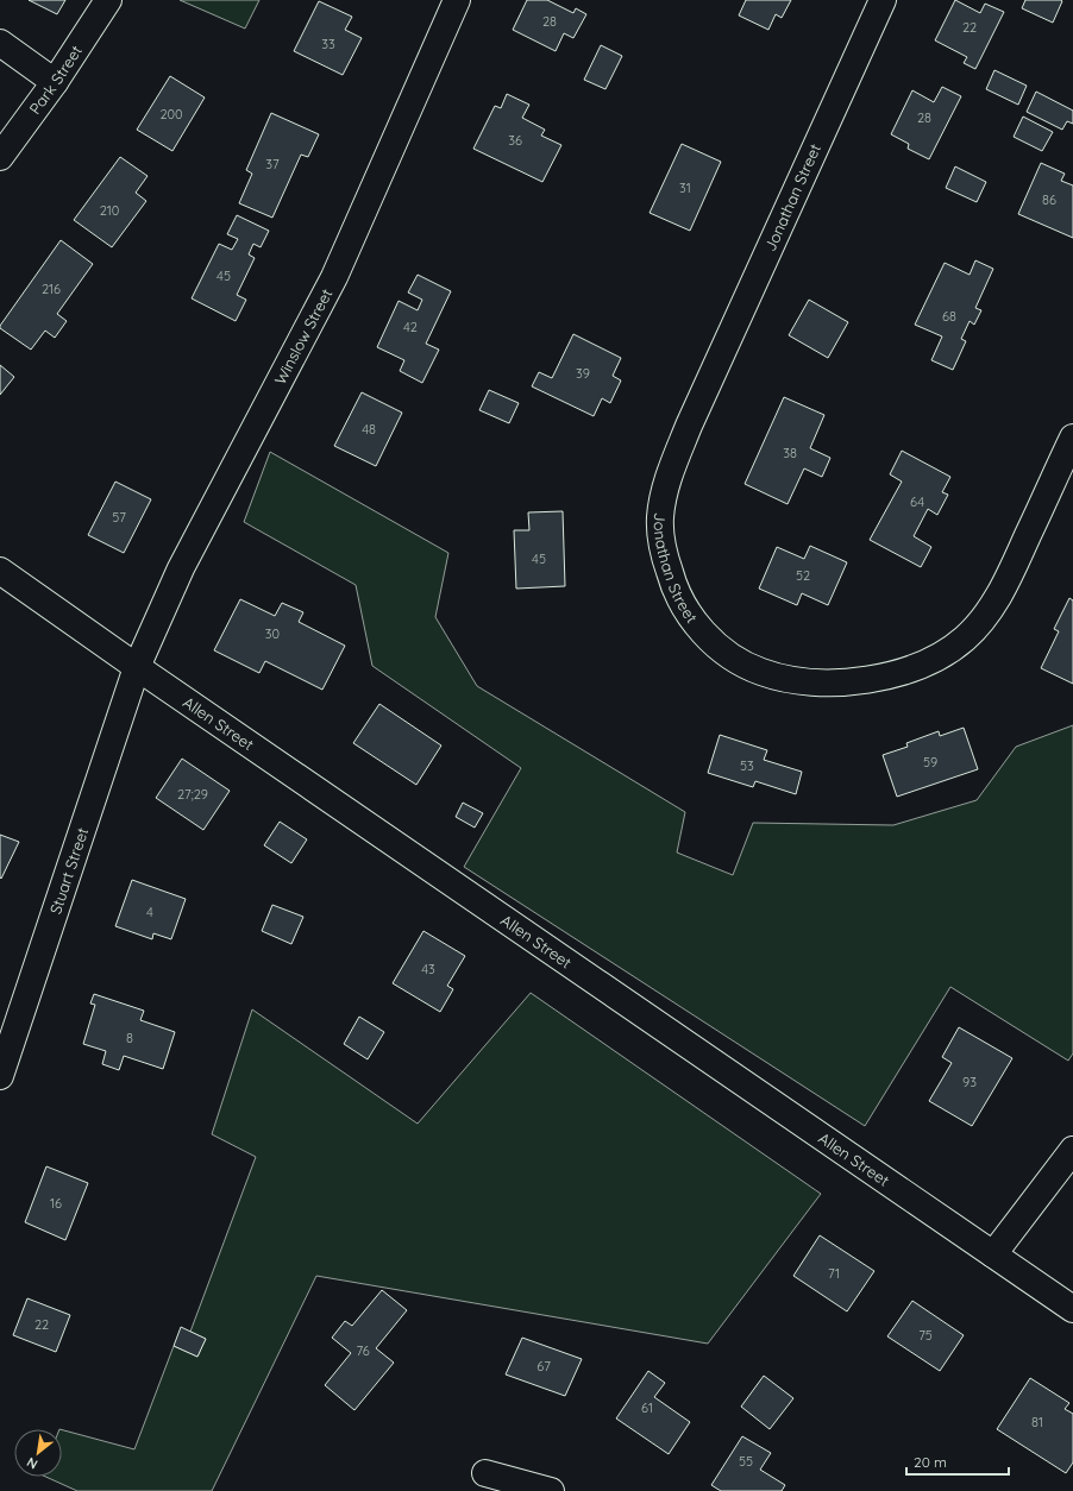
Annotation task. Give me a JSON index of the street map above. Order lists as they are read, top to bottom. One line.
{"streets":{"street":["Park Street","Jonathan Street","Winslow Street","Allen Street","Stuart Street"]},"crossings":[["Winslow Street","Allen Street"],["Winslow Street","Stuart Street"],["Allen Street","Stuart Street"]],"house_numbers":["28","22","33","200","28","36","37","31","86","210","45","216","68","42","39","48","38","64","57","45","52","30","59","53","27;29","4","43","8","93","16","71","22","75","76","67","61","81","55"],"scale_bar":"20 m","north":"bottom left"}
